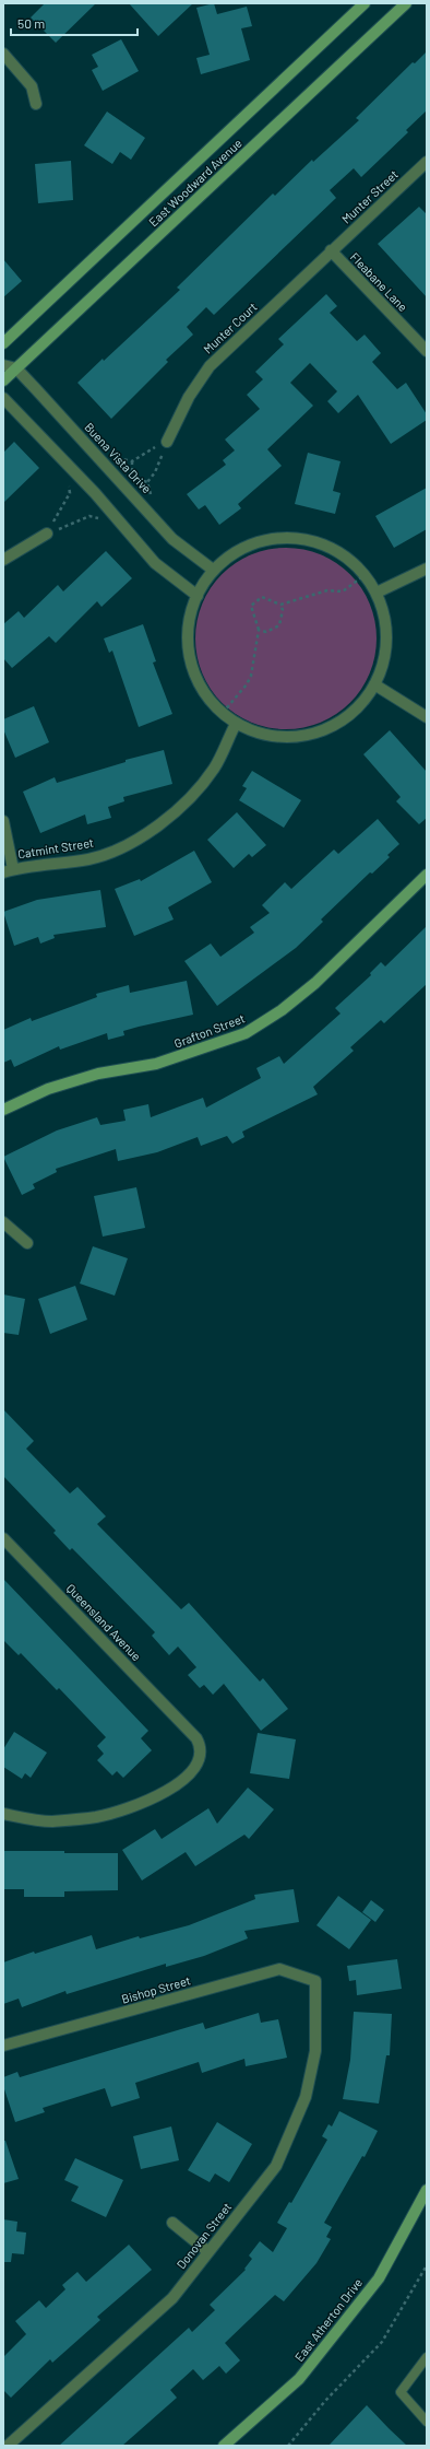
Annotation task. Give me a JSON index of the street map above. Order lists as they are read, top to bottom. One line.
{"streets":{"street":["East Woodward Avenue","Munter Street","Fleabane Lane","Munter Court","Buena Vista Drive","Catmint Street","Grafton Street","Queensland Avenue","Bishop Street","Donovan Street","East Atherton Drive"]},"crossings":[["East Woodward Avenue","Buena Vista Drive"],["Munter Street","Fleabane Lane"],["Munter Street","Munter Court"],["Fleabane Lane","Munter Court"],["Bishop Street","Donovan Street"]],"scale_bar":"50 m"}
